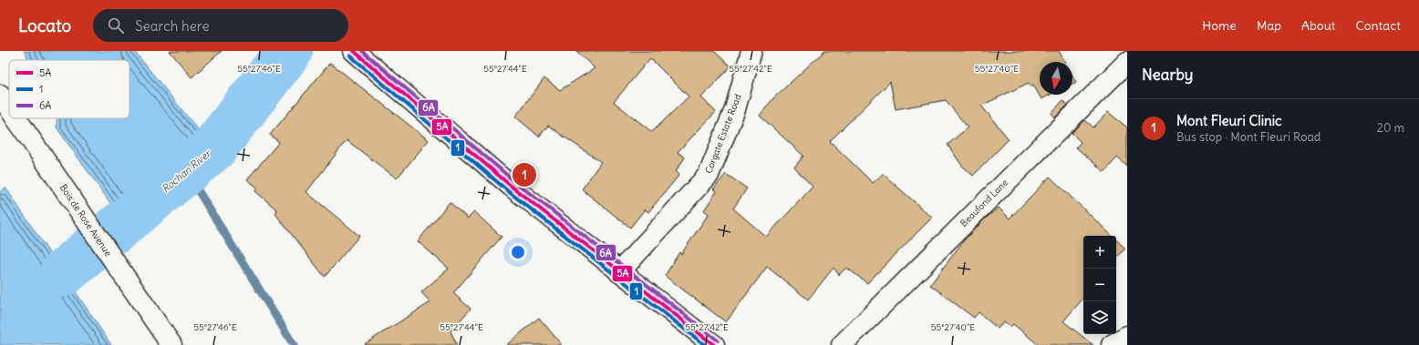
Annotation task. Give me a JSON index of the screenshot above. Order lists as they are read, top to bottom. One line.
{"streets":{"main road":["Corgate Estate Road","Beaufond Lane","Bois de Rose Avenue"]},"water":["Rochan River"],"lines":["transit line 5A","transit line 6A","transit line 1"],"legend":["5A","1","6A"],"north":"bottom","page":{"header":"Locato","search":"Search here","nav":["Home","Map","About","Contact"],"heading":"Nearby","list":[{"mark":"1","name":"Mont Fleuri Clinic","note":"Bus stop · Mont Fleuri Road","value":"20 m"}],"pins":"1","map_buttons":["+","−"]},"coordinates":["55°27'46\"E","55°27'44\"E","55°27'42\"E","55°27'40\"E"]}
